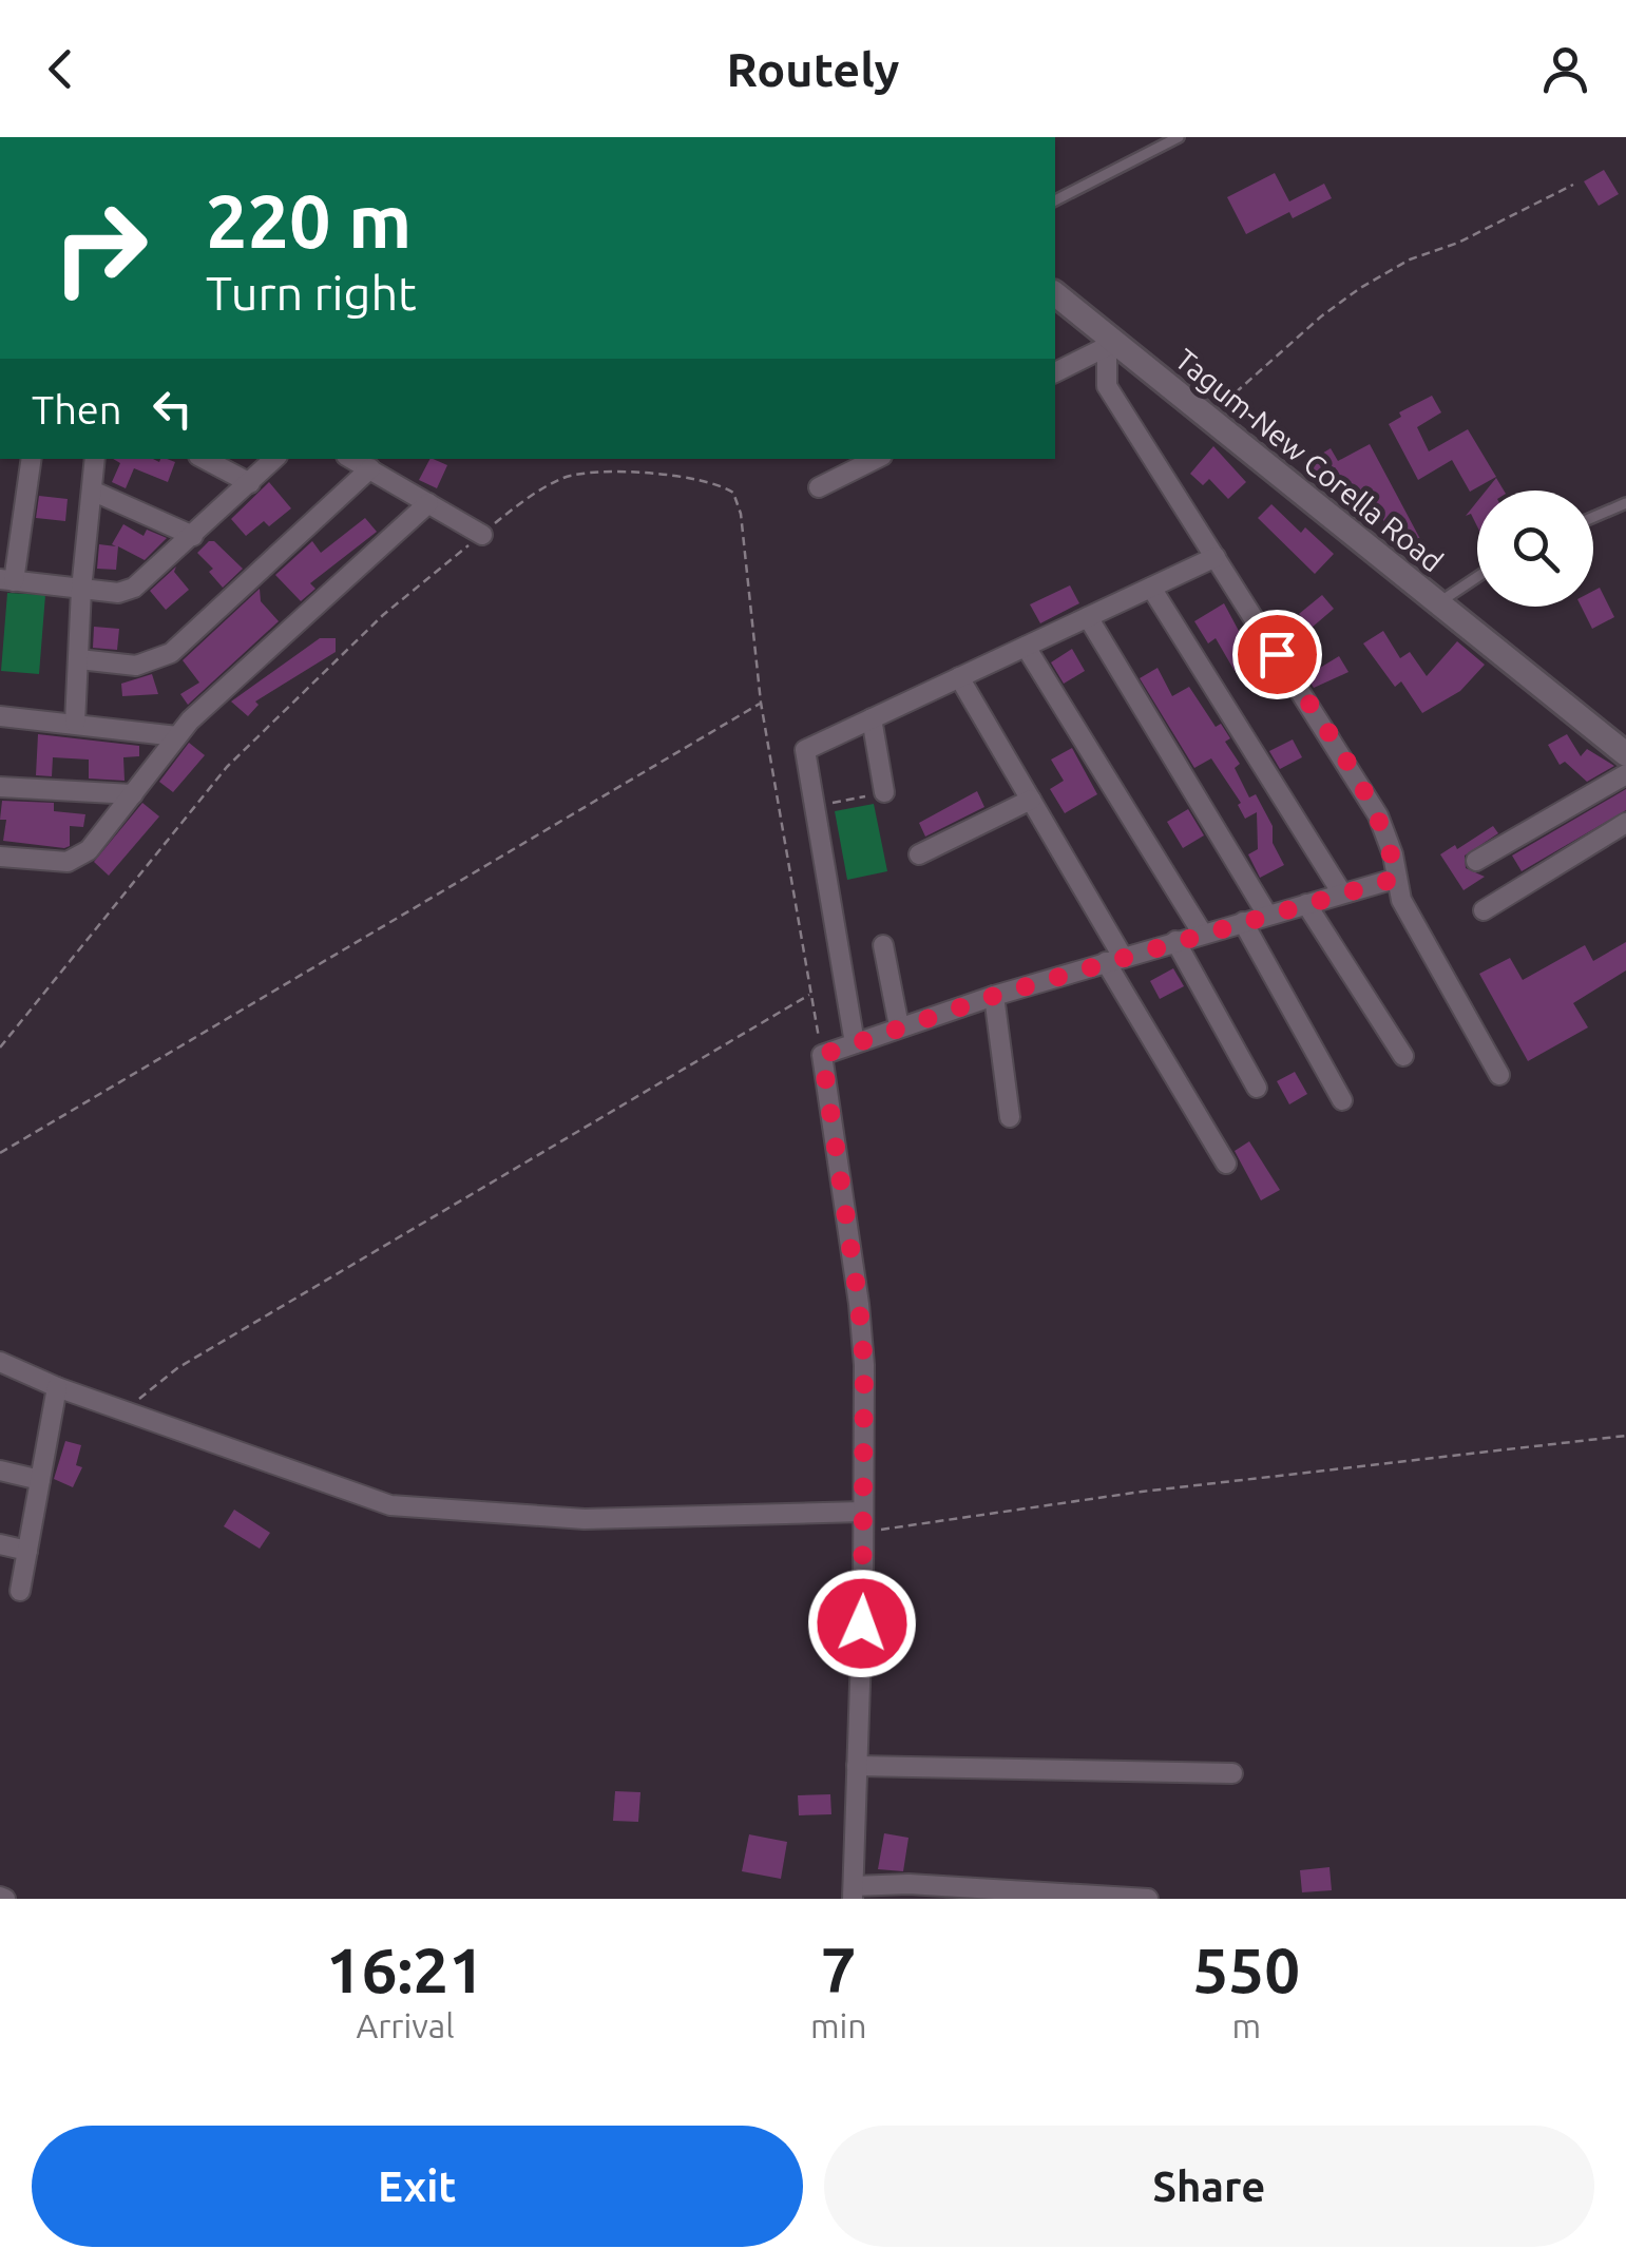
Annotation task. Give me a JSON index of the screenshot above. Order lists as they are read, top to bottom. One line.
{"streets":{"main road":["Tagum-New Corella Road"]},"page":{"header":"Routely","turn":["220 m","Turn right"],"then":"Then","eta":["16:21","Arrival","7","min","550","m"],"buttons":["Exit","Share"]}}
